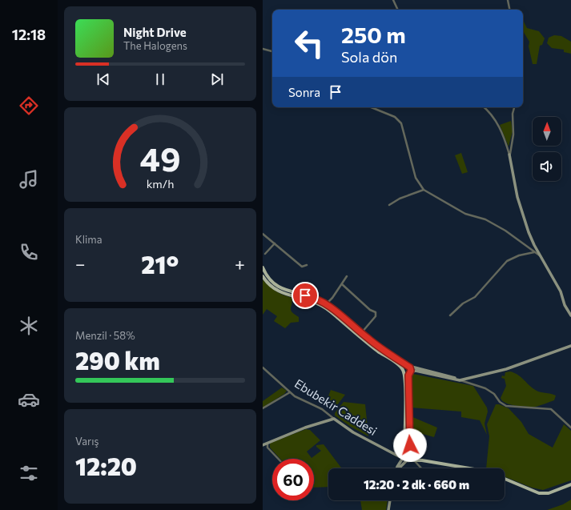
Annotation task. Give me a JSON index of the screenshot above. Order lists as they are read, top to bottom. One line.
{"streets":{"street":["Ebubekir Caddesi"]},"north":"top","page":{"tabs":"12:18","turn":["250 m","Sola dön"],"song":["Night Drive","The Halogens"],"then":"Sonra","tile":["Klima",["Menzil · 58%","290 km"],["Varış","12:20"]],"heat":["−","21°","+"],"limit":"60","trip":"12:20 · 2 dk · 660 m","gauge":["49","km/h"]}}
